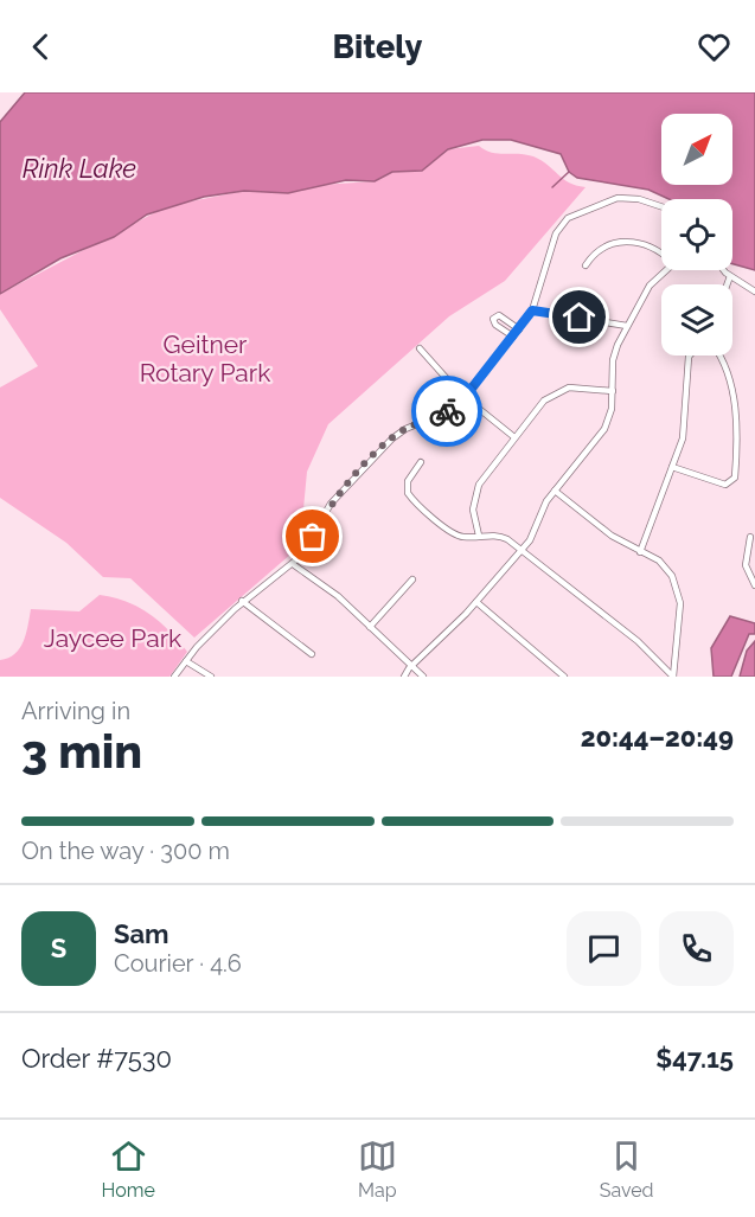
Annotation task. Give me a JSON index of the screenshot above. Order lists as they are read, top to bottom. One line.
{"water":["Rink Lake"],"parks":["Geitner Rotary Park","Jaycee Park"],"north":"top right","page":{"header":"Bitely","heading":["3 min","Arriving in","20:44–20:49"],"panel":["Sam","Courier · 4.6","Order #7530","$47.15"],"bar":"On the way · 300 m","round":"S","tabs":["Home","Map","Saved"]}}
